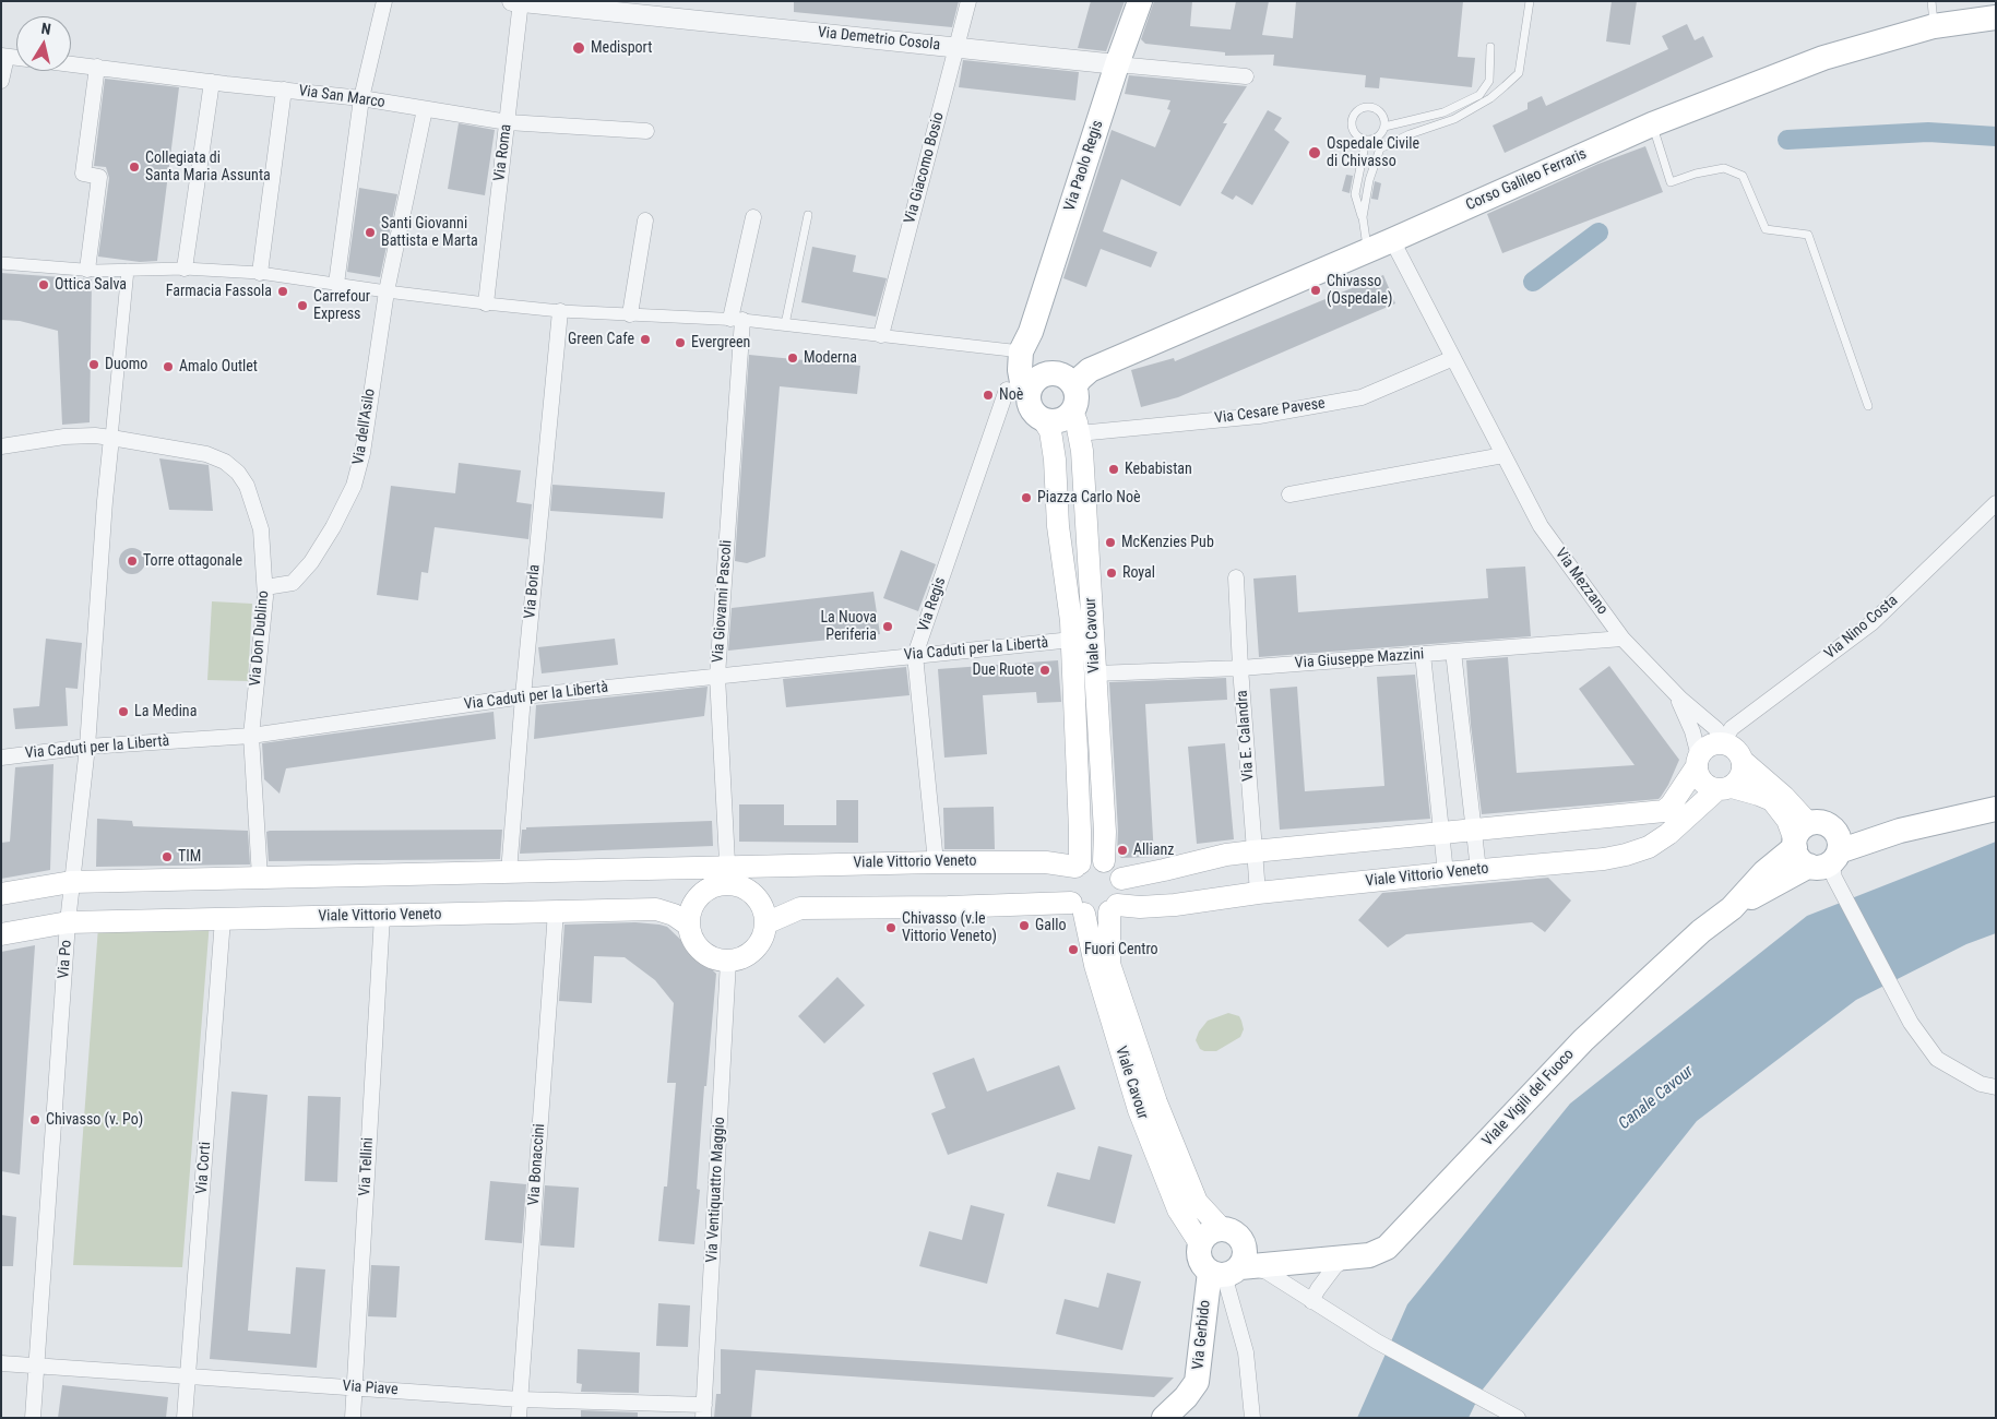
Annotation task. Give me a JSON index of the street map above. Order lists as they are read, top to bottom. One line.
{"streets":{"main road":["Via Paolo Regis","Corso Galileo Ferraris","Via Mezzano","Viale Cavour","Viale Vittorio Veneto","Viale Vigili del Fuoco","Via Gerbido"],"street":["Via Demetrio Cosola","Via San Marco","Via Roma","Via Giacomo Bosio","Via Cesare Pavese","Via dell'Asilo","Via Borla","Via Giovanni Pascoli","Via Regis","Via Nino Costa","Via Don Dublino","Via Caduti per la Libertà","Via Giuseppe Mazzini","Via E. Calandra","Via Po","Via Bonaccini","Via Tellini","Via Corti","Via Ventiquattro Maggio","Via Piave"]},"crossings":[["Via Demetrio Cosola","Via Roma"],["Via Demetrio Cosola","Via Paolo Regis"],["Via Demetrio Cosola","Via Giacomo Bosio"],["Via San Marco","Via Roma"],["Via San Marco","Via dell'Asilo"],["Via Paolo Regis","Via Regis"],["Via Paolo Regis","Viale Cavour"],["Corso Galileo Ferraris","Via Mezzano"],["Via Cesare Pavese","Via Mezzano"],["Via Cesare Pavese","Viale Cavour"],["Via dell'Asilo","Via Don Dublino"],["Via Mezzano","Via Nino Costa"],["Via Mezzano","Via Giuseppe Mazzini"],["Via Mezzano","Viale Vittorio Veneto"],["Via Mezzano","Viale Vigili del Fuoco"],["Via Borla","Via Caduti per la Libertà"],["Via Giovanni Pascoli","Via Caduti per la Libertà"],["Via Giovanni Pascoli","Viale Vittorio Veneto"],["Via Giovanni Pascoli","Via Ventiquattro Maggio"],["Via Regis","Via Caduti per la Libertà"],["Via Regis","Viale Vittorio Veneto"],["Via Nino Costa","Viale Vittorio Veneto"],["Viale Cavour","Via Caduti per la Libertà"],["Viale Cavour","Via Giuseppe Mazzini"],["Viale Cavour","Viale Vittorio Veneto"],["Viale Cavour","Viale Vigili del Fuoco"],["Viale Cavour","Via Gerbido"],["Via Don Dublino","Via Caduti per la Libertà"],["Via Don Dublino","Via Po"],["Via Caduti per la Libertà","Via Po"],["Via Giuseppe Mazzini","Via E. Calandra"],["Via E. Calandra","Viale Vittorio Veneto"],["Viale Vittorio Veneto","Via Po"],["Viale Vittorio Veneto","Via Bonaccini"],["Viale Vittorio Veneto","Via Tellini"],["Viale Vittorio Veneto","Via Corti"],["Viale Vittorio Veneto","Via Ventiquattro Maggio"],["Via Po","Via Piave"],["Viale Vigili del Fuoco","Via Gerbido"],["Via Bonaccini","Via Piave"],["Via Tellini","Via Piave"],["Via Corti","Via Piave"],["Via Ventiquattro Maggio","Via Piave"]],"water":["Canale Cavour"],"places":["Medisport","Ospedale Civile di Chivasso","Collegiata di Santa Maria Assunta","Santi Giovanni Battista e Marta","Ottica Salva","Chivasso (Ospedale)","Farmacia Fassola","Carrefour Express","Green Cafe","Evergreen","Moderna","Duomo","Amalo Outlet","Noè","Kebabistan","Piazza Carlo Noè","McKenzies Pub","Torre ottagonale","Royal","La Nuova Periferia","Due Ruote","La Medina","Allianz","TIM","Gallo","Chivasso (v.le Vittorio Veneto)","Fuori Centro","Chivasso (v. Po)"],"north":"top"}
